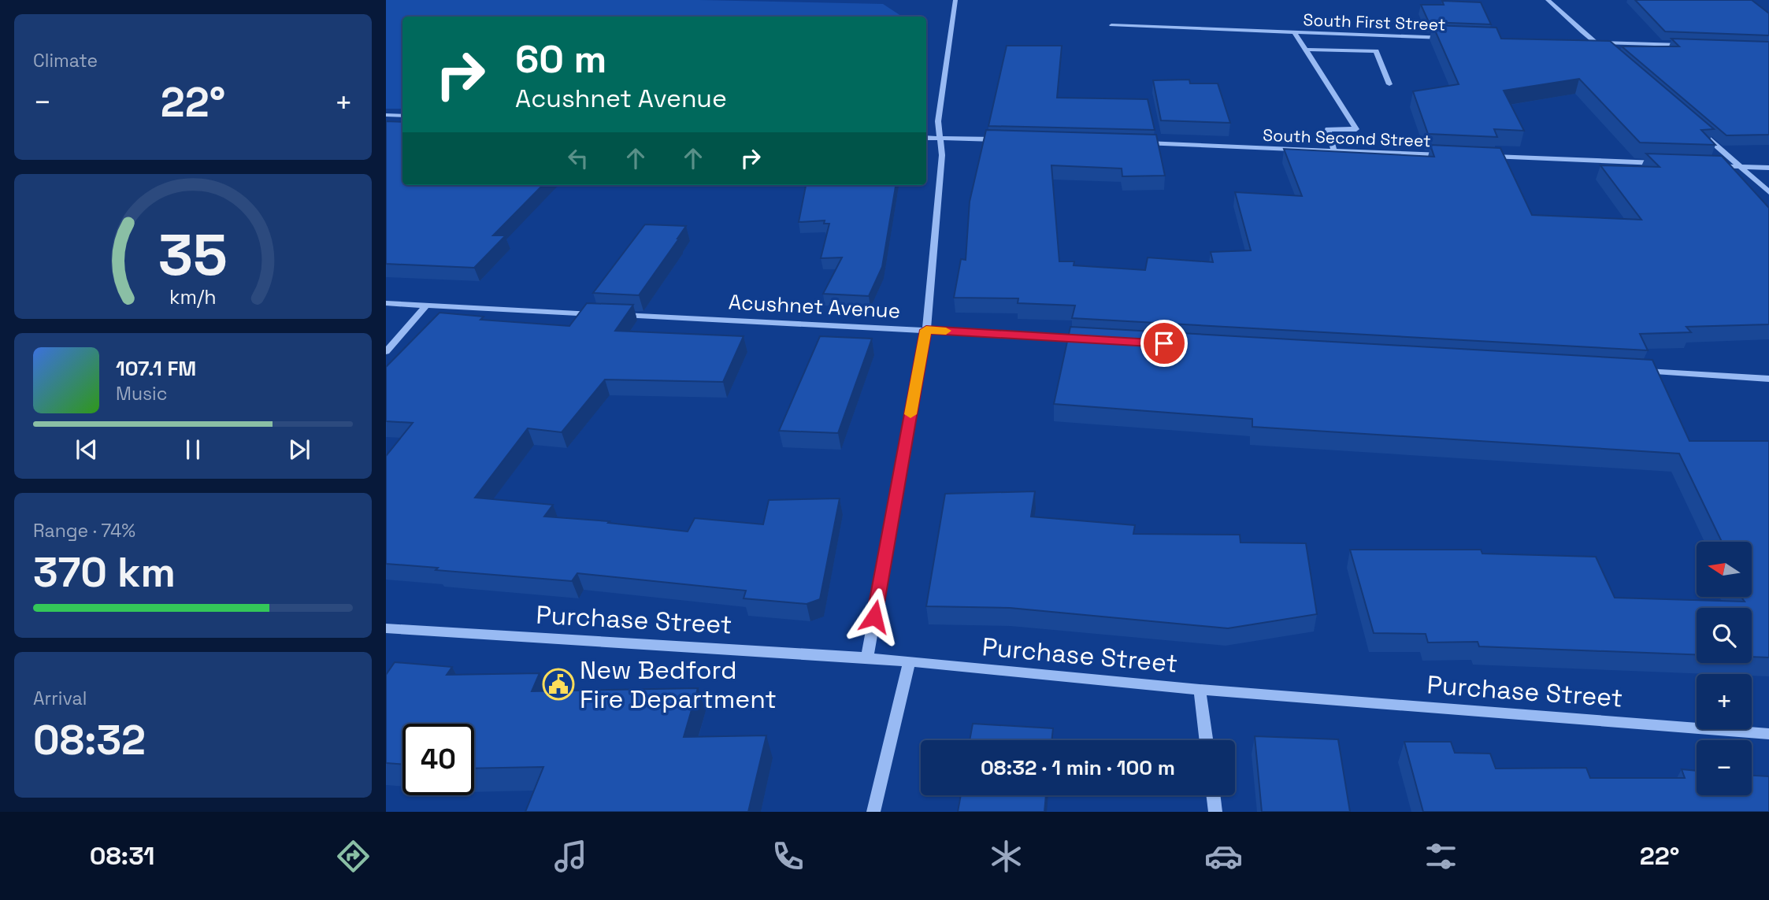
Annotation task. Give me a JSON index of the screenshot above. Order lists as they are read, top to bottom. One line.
{"streets":{"street":["South First Street","South Second Street","Acushnet Avenue","Purchase Street"]},"places":{"public building":["New Bedford Fire Department"]},"north":"left","page":{"tile":["Climate",["Range · 74%","370 km"],["Arrival","08:32"]],"turn":["60 m","Acushnet Avenue"],"heat":["−","22°","+"],"song":["107.1 FM","Music"],"map_buttons":["+","−"],"limit":"40","trip":"08:32 · 1 min · 100 m","tabs":["08:31","22°"],"gauge":["35","km/h"]}}
